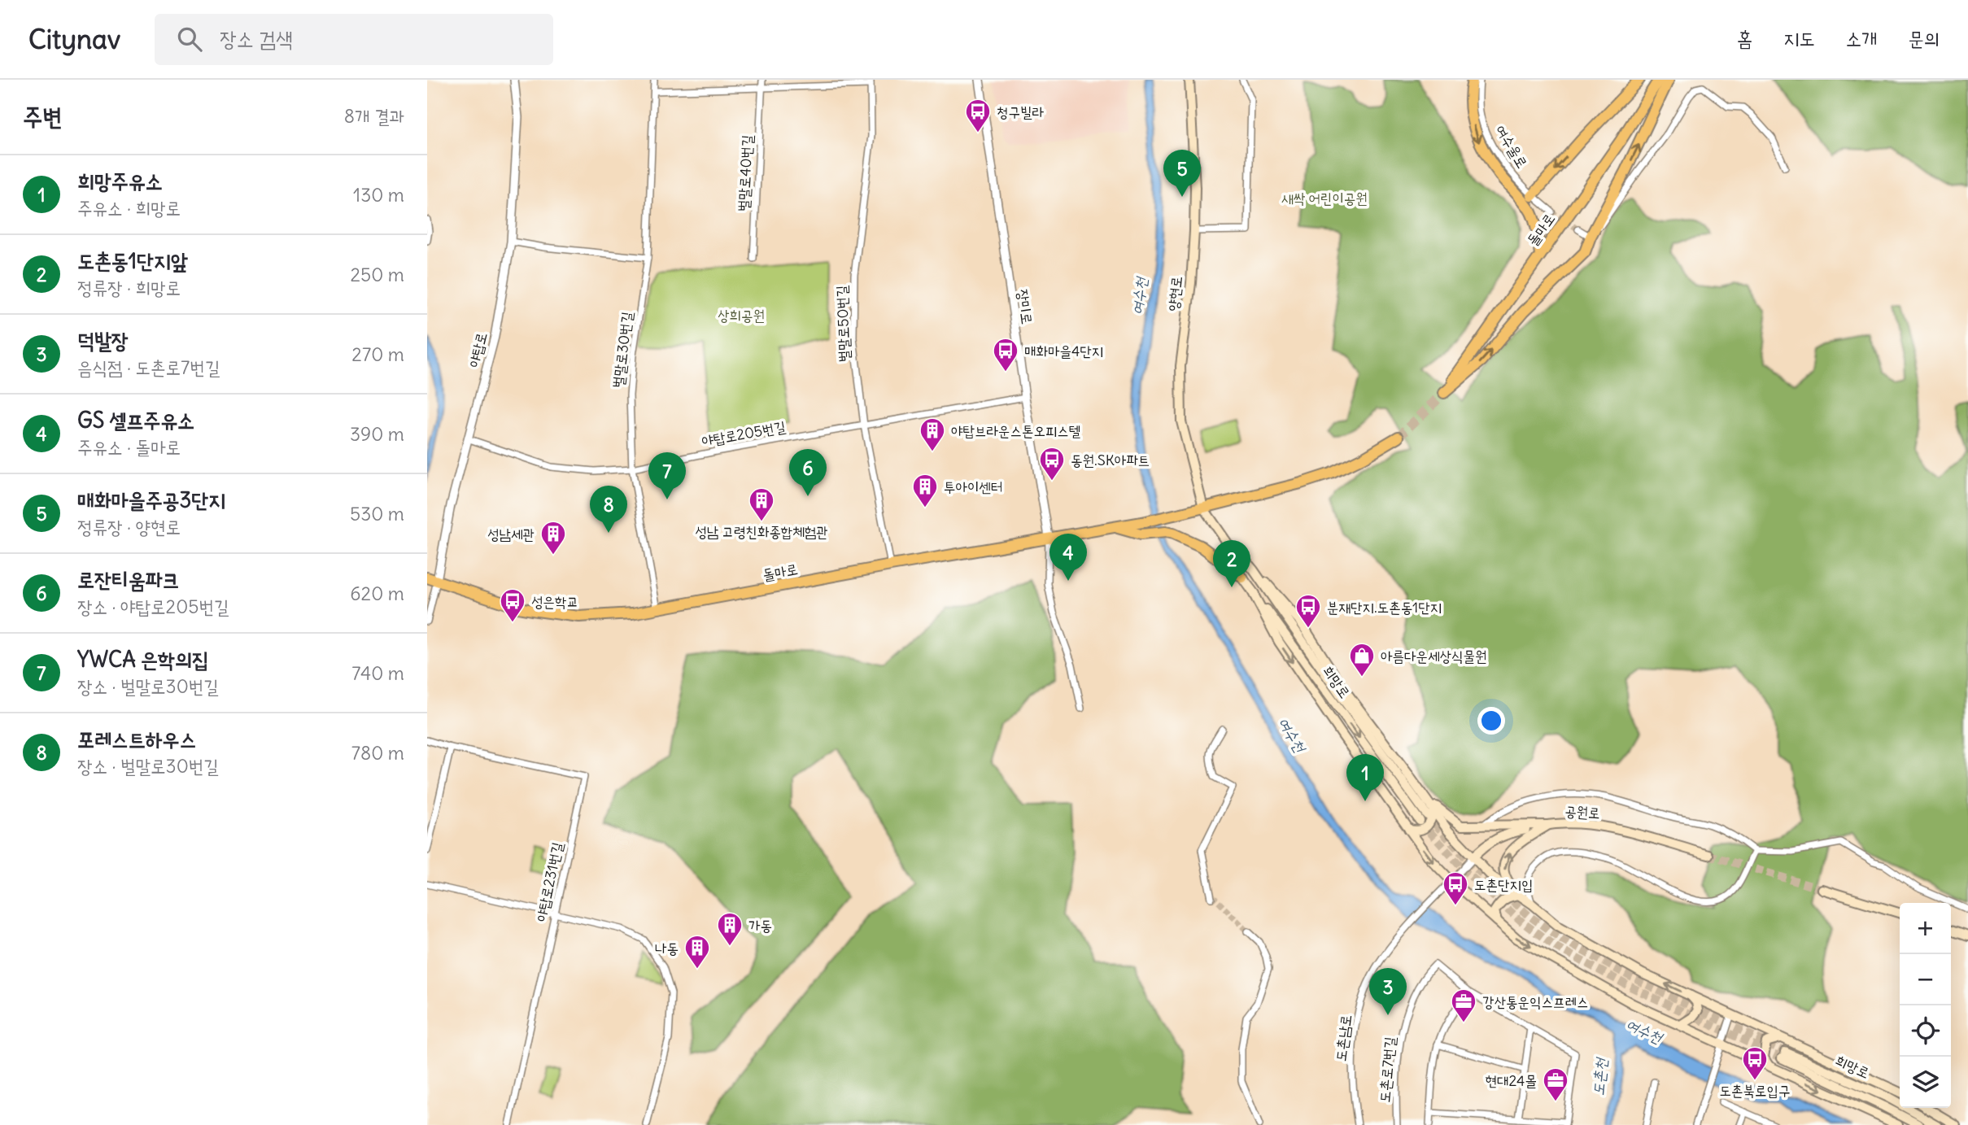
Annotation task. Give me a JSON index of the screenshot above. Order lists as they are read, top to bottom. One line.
{"streets":{"main road":["돌마로","양현로","희망로","공원로"],"street":["여수울로","벌말로40번길","장미로","벌말로50번길","야탑로","벌말로30번길","야탑로205번길","야탑로231번길","도촌남로","도촌로7번길"]},"crossings":[["돌마로","양현로"],["돌마로","장미로"],["돌마로","벌말로50번길"],["돌마로","야탑로"],["돌마로","벌말로30번길"],["돌마로","희망로"],["양현로","희망로"],["장미로","야탑로205번길"],["벌말로50번길","야탑로205번길"],["야탑로","야탑로205번길"],["벌말로30번길","야탑로205번길"]],"water":["여수천","도촌천"],"parks":["새싹 어린이공원","상희공원"],"places":{"bus stop":["청구빌라","매화마을4단지","동원.SK아파트","성은학교","분재단지.도촌동1단지","도촌단지입","도촌북로입구"],"building":["야탑브라운스톤오피스텔","투아이센터","성남 고령친화종합체험관","성남세관","가동","나동"],"shop":["아름다운세상식물원"],"office":["강산통운익스프레스","현대24몰"]},"page":{"header":"Citynav","search":"장소 검색","nav":["홈","지도","소개","문의"],"heading":["주변","8개 결과"],"pins":["5","6","7","8","4","2","1","3"],"list":[{"mark":"1","name":"희망주유소","note":"주유소 · 희망로","value":"130 m"},{"mark":"2","name":"도촌동1단지앞","note":"정류장 · 희망로","value":"250 m"},{"mark":"3","name":"덕발장","note":"음식점 · 도촌로7번길","value":"270 m"},{"mark":"4","name":"GS 셀프주유소","note":"주유소 · 돌마로","value":"390 m"},{"mark":"5","name":"매화마을주공3단지","note":"정류장 · 양현로","value":"530 m"},{"mark":"6","name":"로잔티움파크","note":"장소 · 야탑로205번길","value":"620 m"},{"mark":"7","name":"YWCA 은학의집","note":"장소 · 벌말로30번길","value":"740 m"},{"mark":"8","name":"포레스트하우스","note":"장소 · 벌말로30번길","value":"780 m"}],"map_buttons":["+","−"]}}
